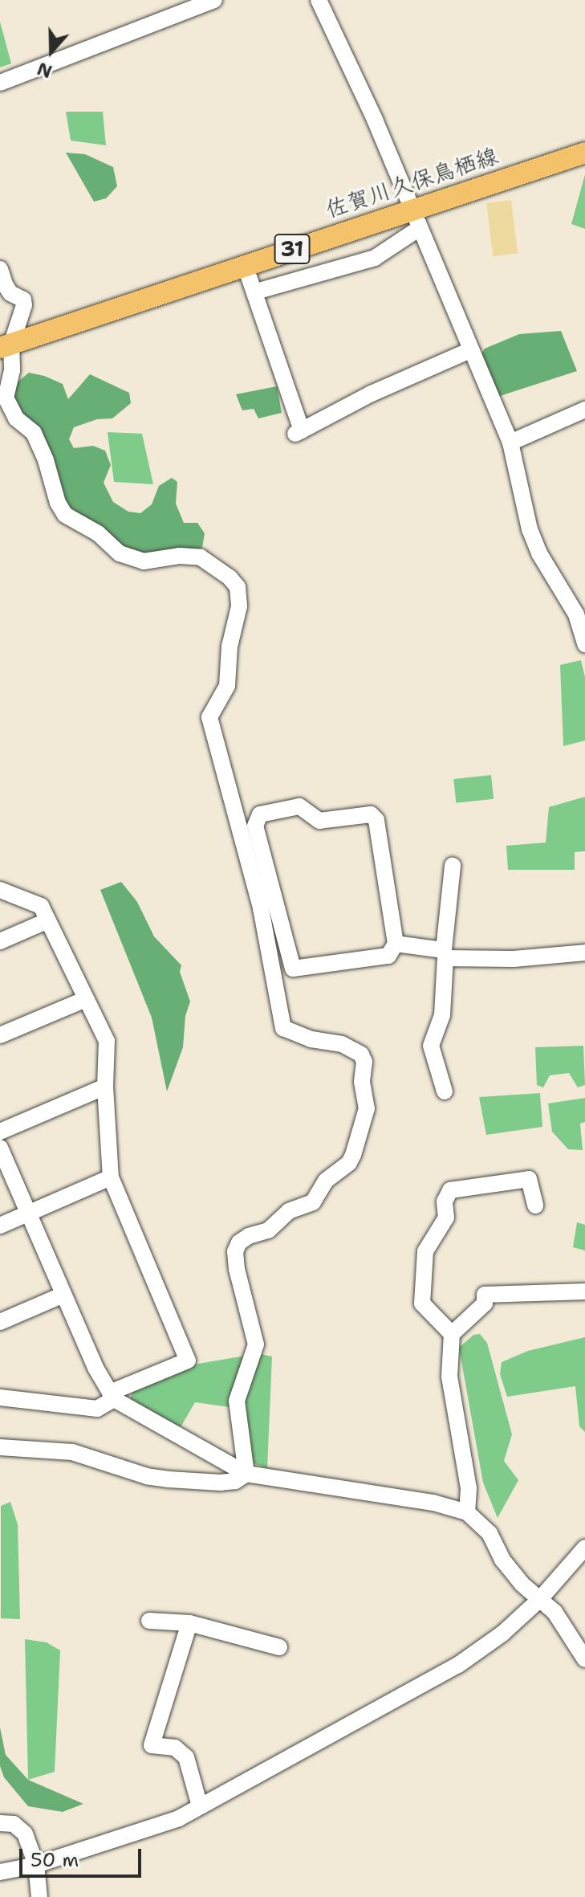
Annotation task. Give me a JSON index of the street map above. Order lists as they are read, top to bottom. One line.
{"streets":{"main road":["佐賀川久保鳥栖線","31"]},"scale_bar":"50 m","north":"bottom"}
